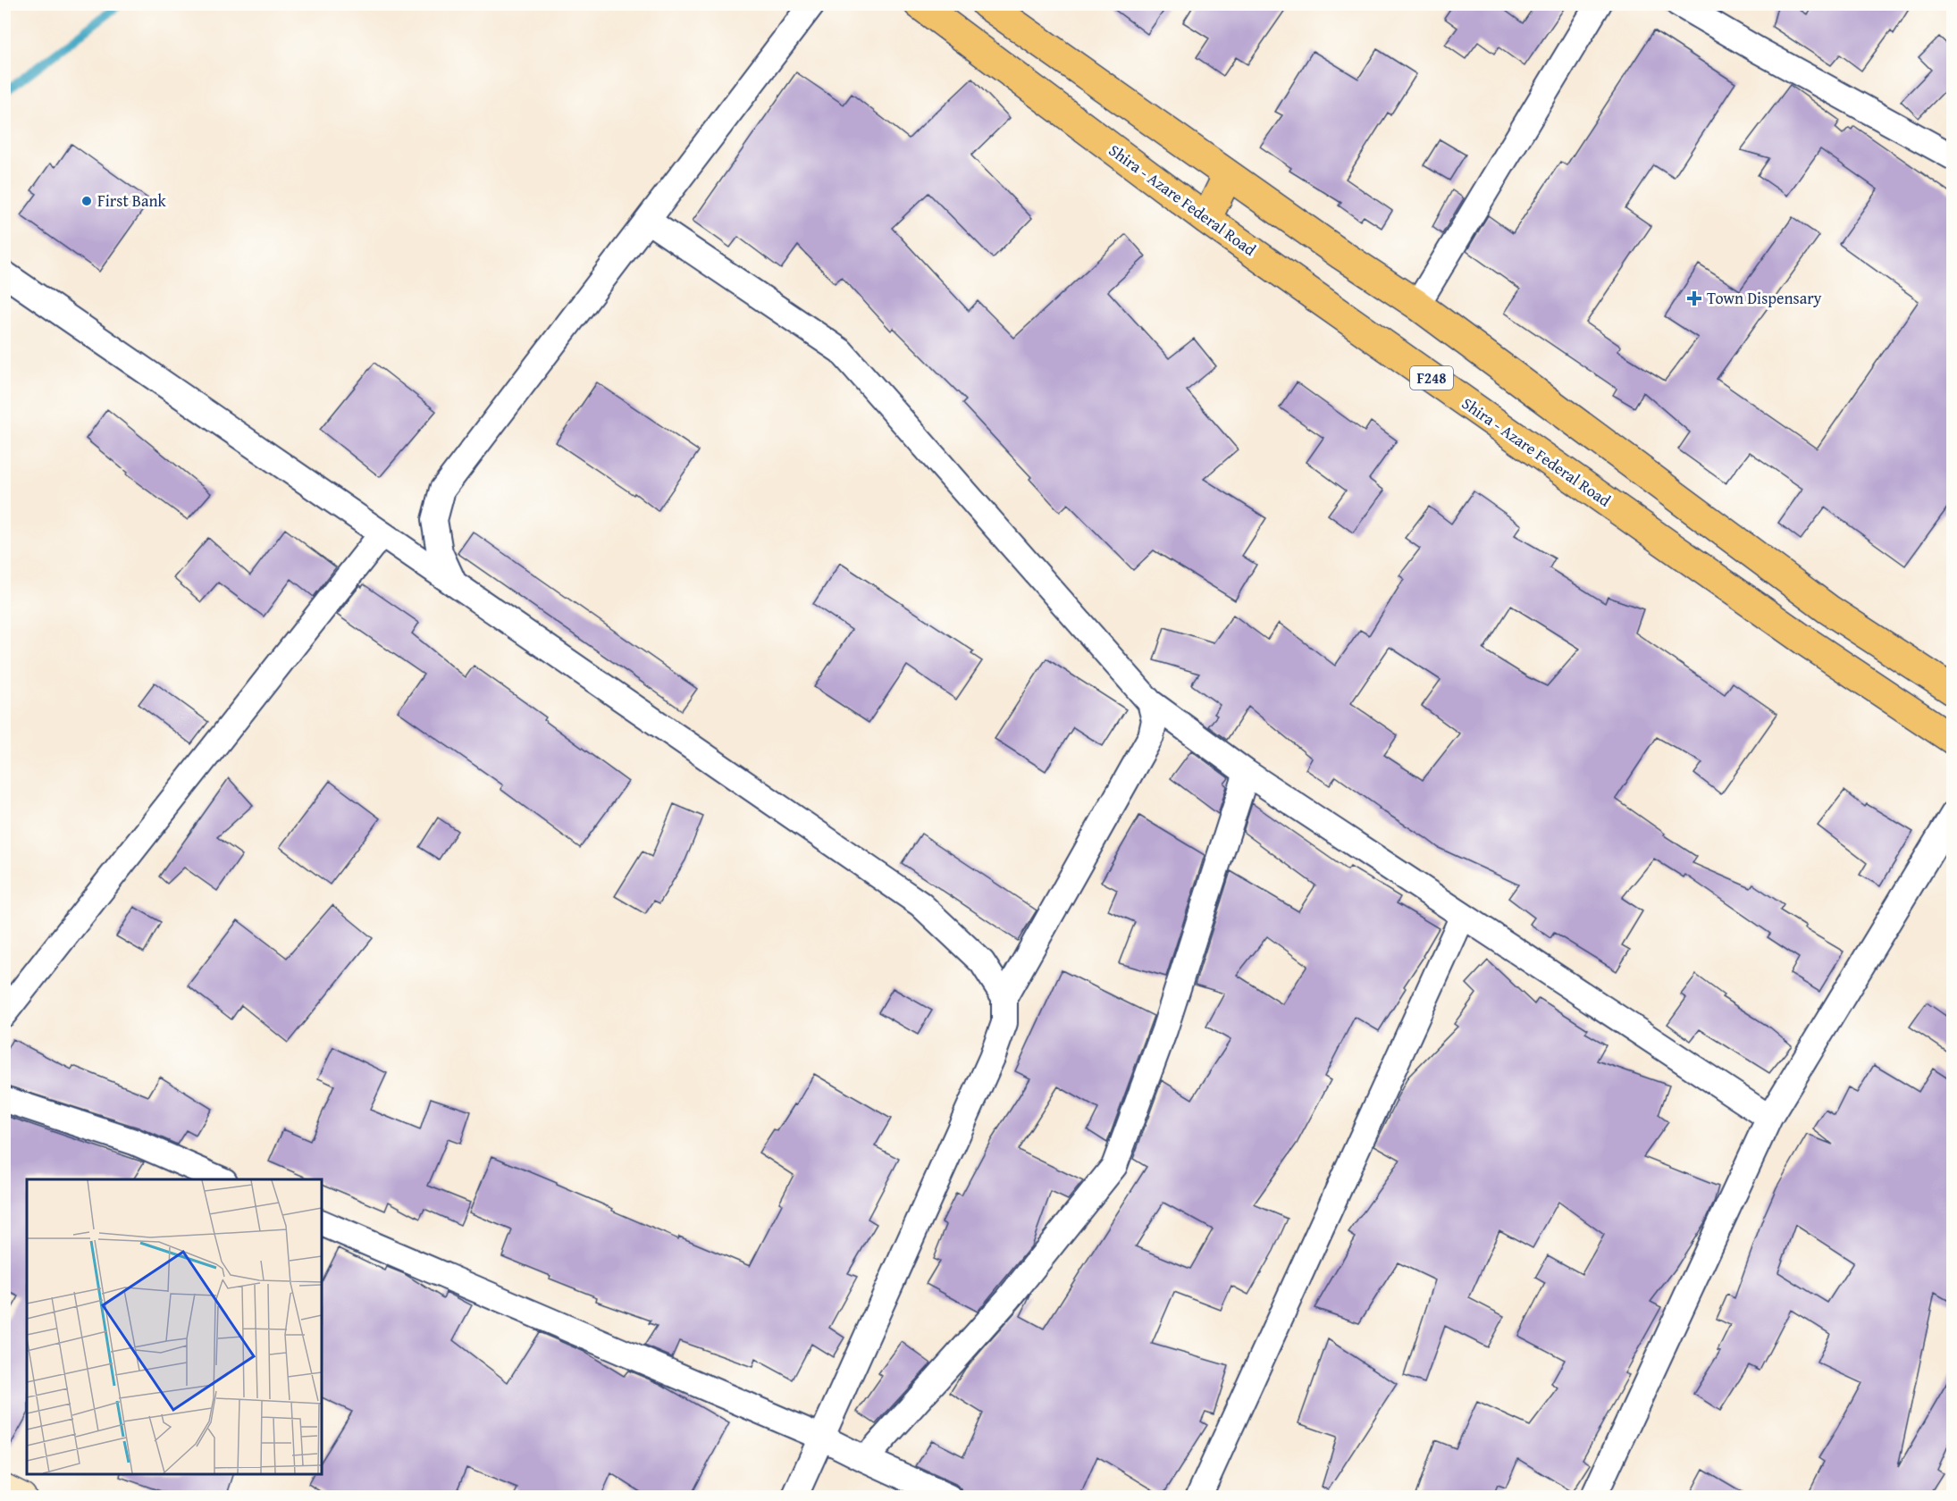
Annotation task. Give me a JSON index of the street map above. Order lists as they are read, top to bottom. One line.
{"streets":{"main road":["Shira - Azare Federal Road","F248"]},"places":{"other":["First Bank"],"health":["Town Dispensary"]}}
